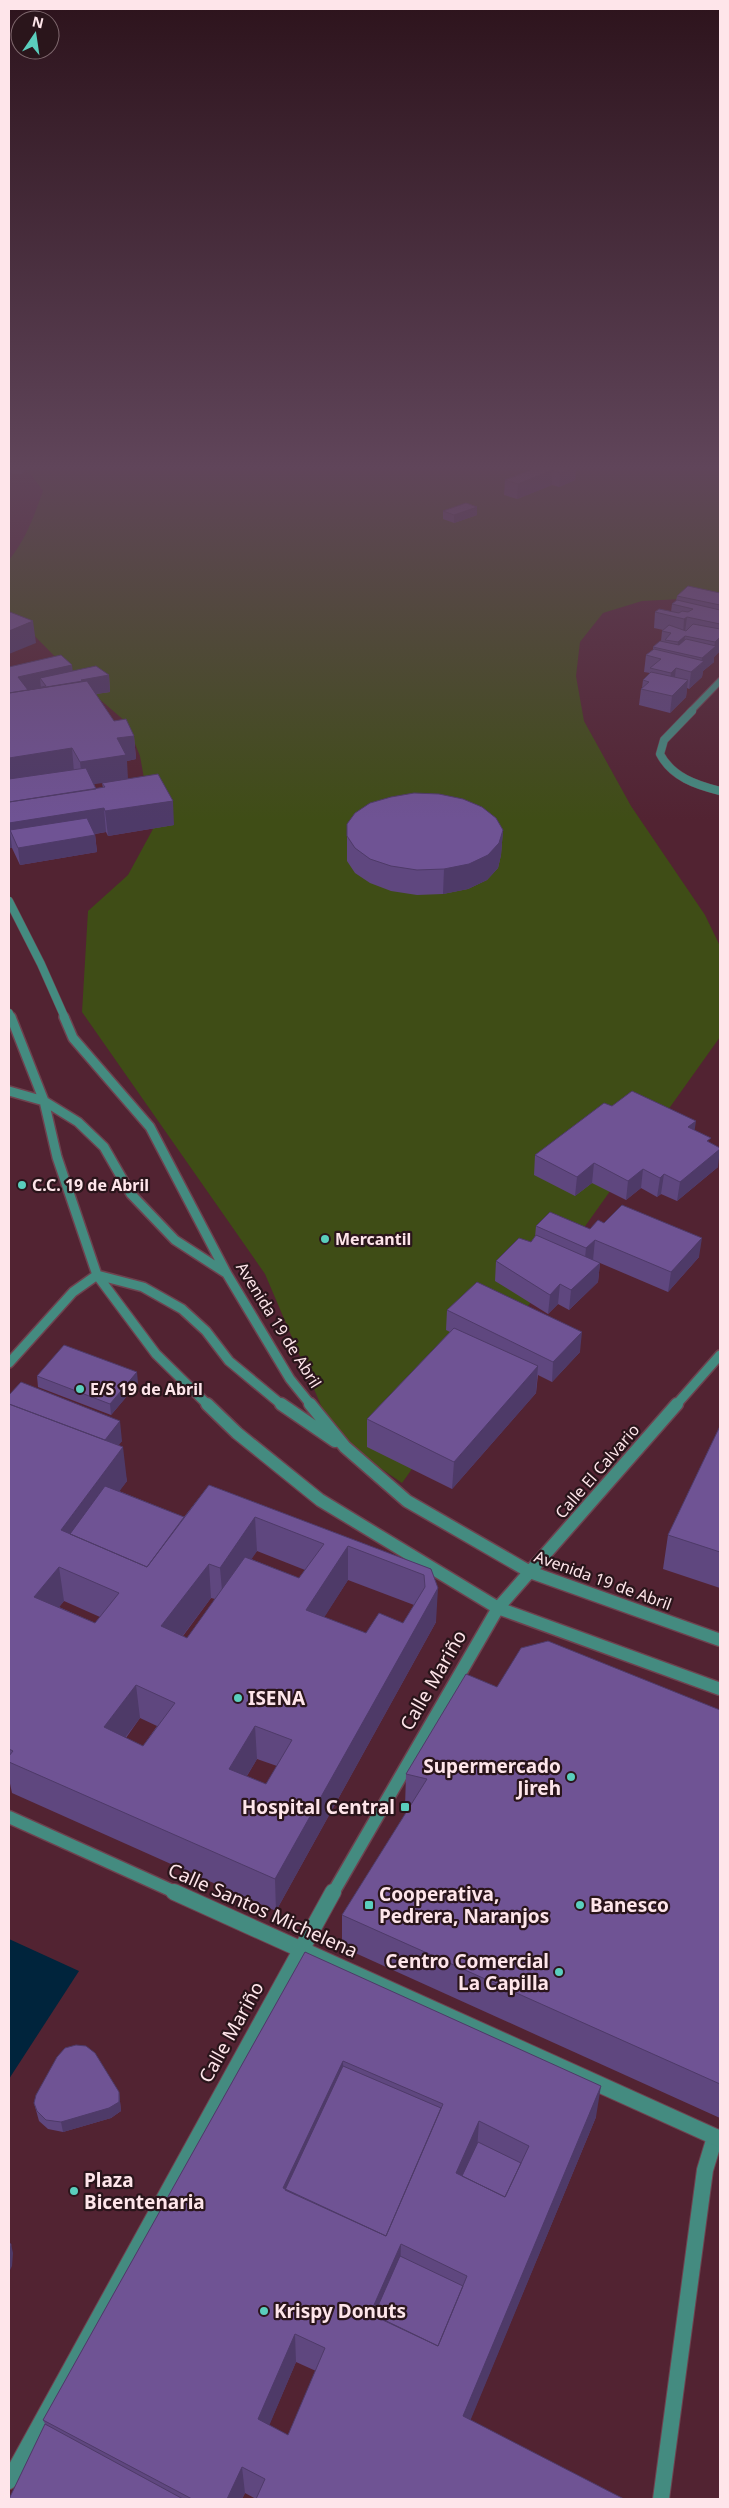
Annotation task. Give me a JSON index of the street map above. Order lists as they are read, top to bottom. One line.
{"streets":{"street":["Avenida 19 de Abril","Calle El Calvario","Calle Mariño","Calle Santos Michelena"]},"crossings":[["Avenida 19 de Abril","Calle El Calvario"],["Calle El Calvario","Calle Mariño"],["Calle Mariño","Calle Santos Michelena"]],"places":{"other":["C.C. 19 de Abril","Mercantil","E/S 19 de Abril","ISENA","Supermercado Jireh","Banesco","Centro Comercial La Capilla","Plaza Bicentenaria","Krispy Donuts"],"transit":["Hospital Central","Cooperativa, Pedrera, Naranjos"]},"north":"top"}
